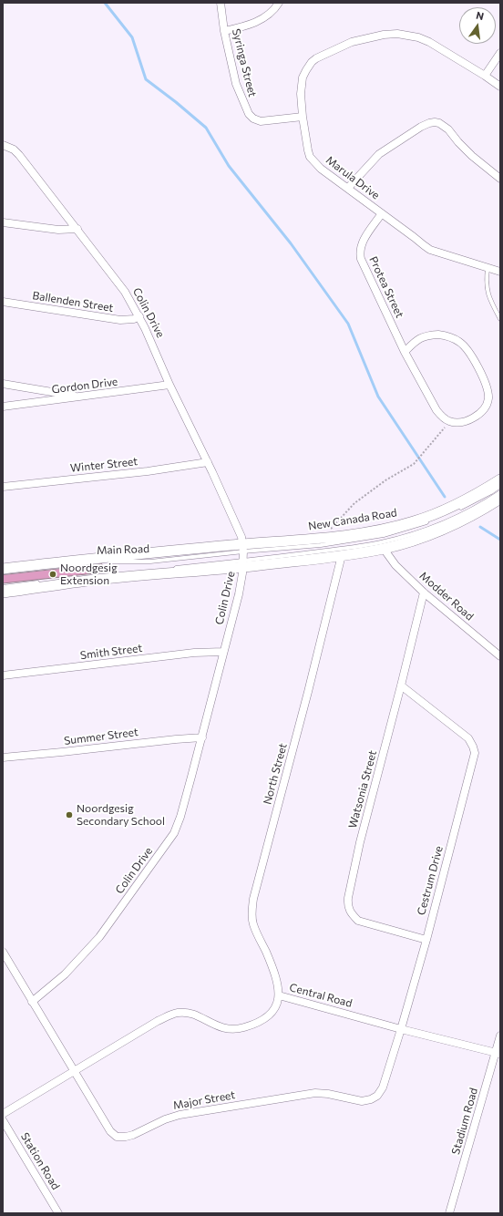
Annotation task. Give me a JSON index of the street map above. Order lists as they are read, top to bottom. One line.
{"streets":{"main road":["New Canada Road","Main Road"],"street":["Syringa Street","Marula Drive","Protea Street","Ballenden Street","Colin Drive","Gordon Drive","Winter Street","Modder Road","Smith Street","Summer Street","North Street","Watsonia Street","Cestrum Drive","Central Road","Major Street","Stadium Road","Station Road"]},"crossings":[["Syringa Street","Marula Drive"],["Marula Drive","Protea Street"],["Ballenden Street","Colin Drive"],["Colin Drive","Gordon Drive"],["Colin Drive","Winter Street"],["Colin Drive","New Canada Road"],["Colin Drive","Main Road"],["Colin Drive","Smith Street"],["Colin Drive","Summer Street"],["Colin Drive","Major Street"],["New Canada Road","Main Road"],["Modder Road","Watsonia Street"],["North Street","Central Road"],["Watsonia Street","Cestrum Drive"],["Cestrum Drive","Central Road"],["Cestrum Drive","Major Street"],["Central Road","Major Street"],["Central Road","Stadium Road"]],"places":["Noordgesig Extension","Noordgesig Secondary School"],"north":"top"}
